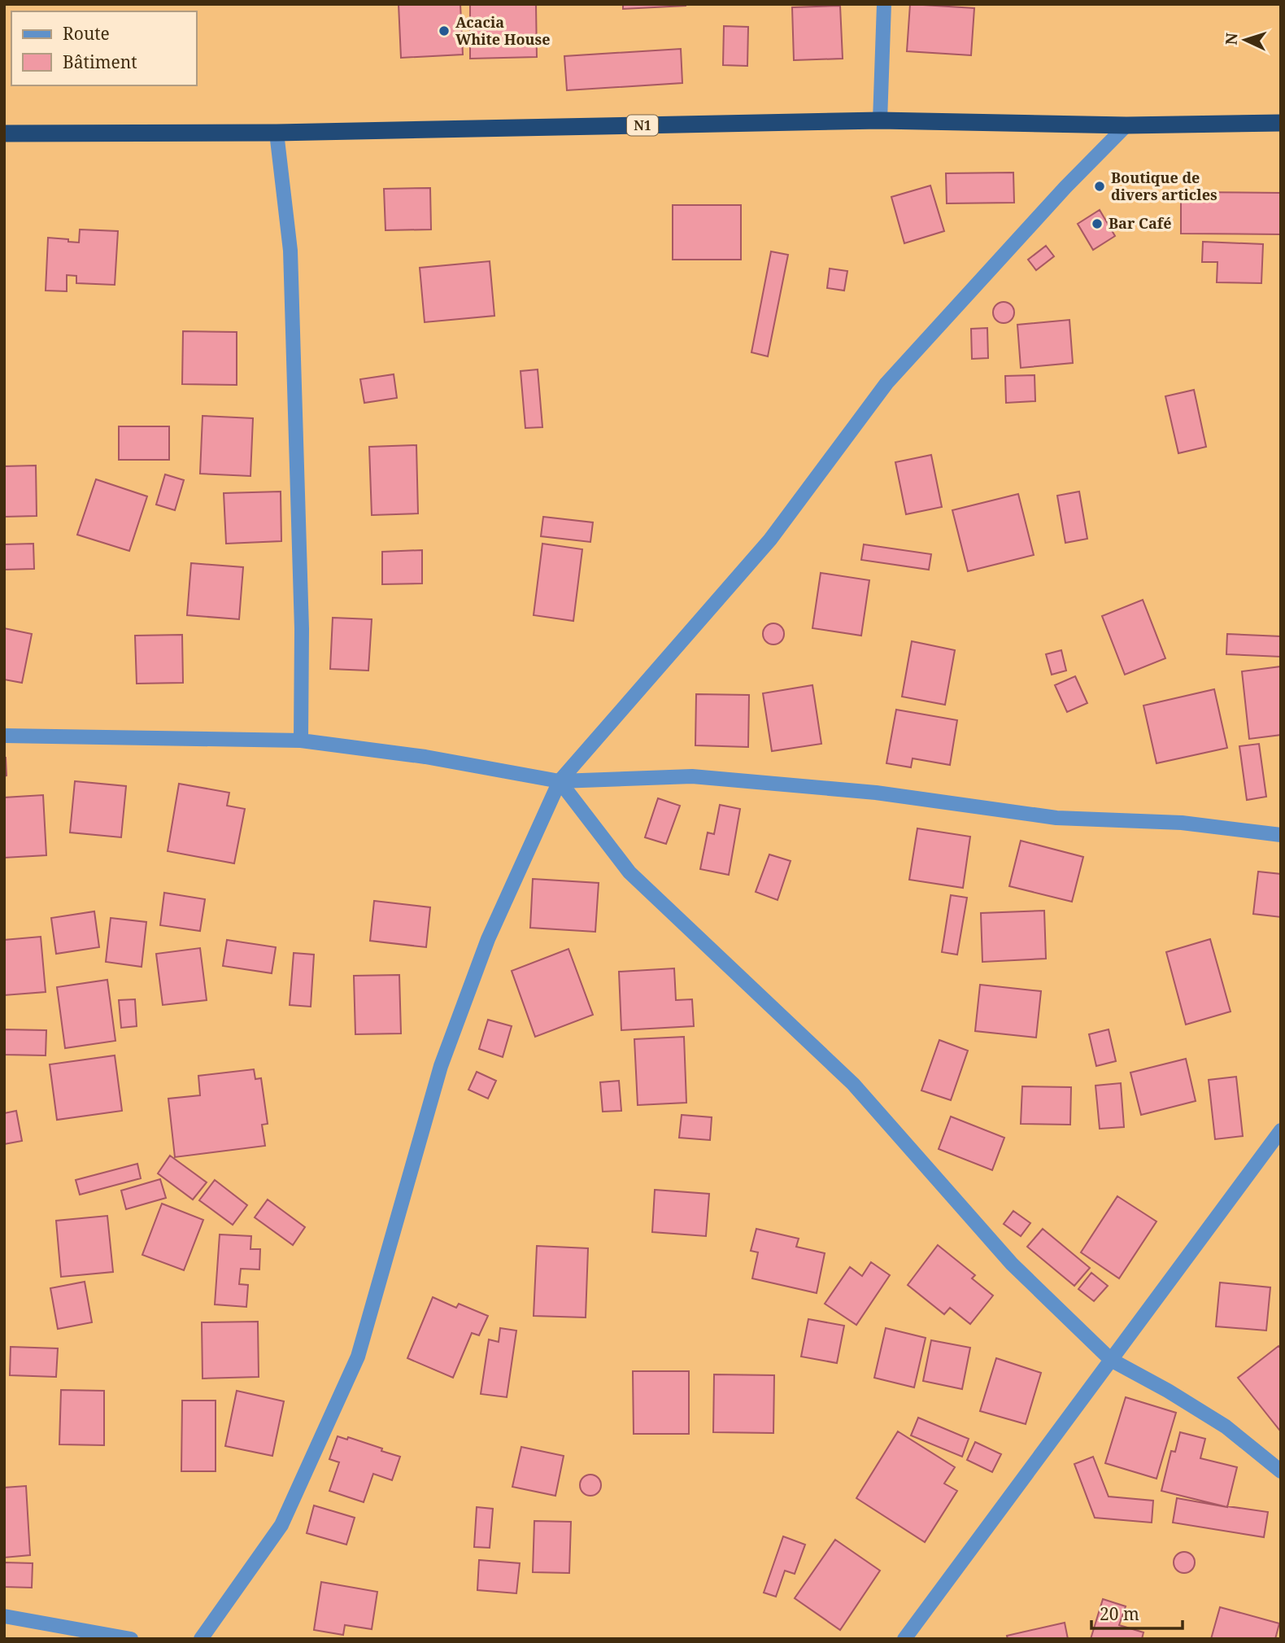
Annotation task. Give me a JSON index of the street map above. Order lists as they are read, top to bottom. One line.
{"streets":{"highway":["N1"]},"places":["Acacia White House","Boutique de divers articles","Bar Café"],"legend":["Route","Bâtiment"],"scale_bar":"20 m","north":"left"}
